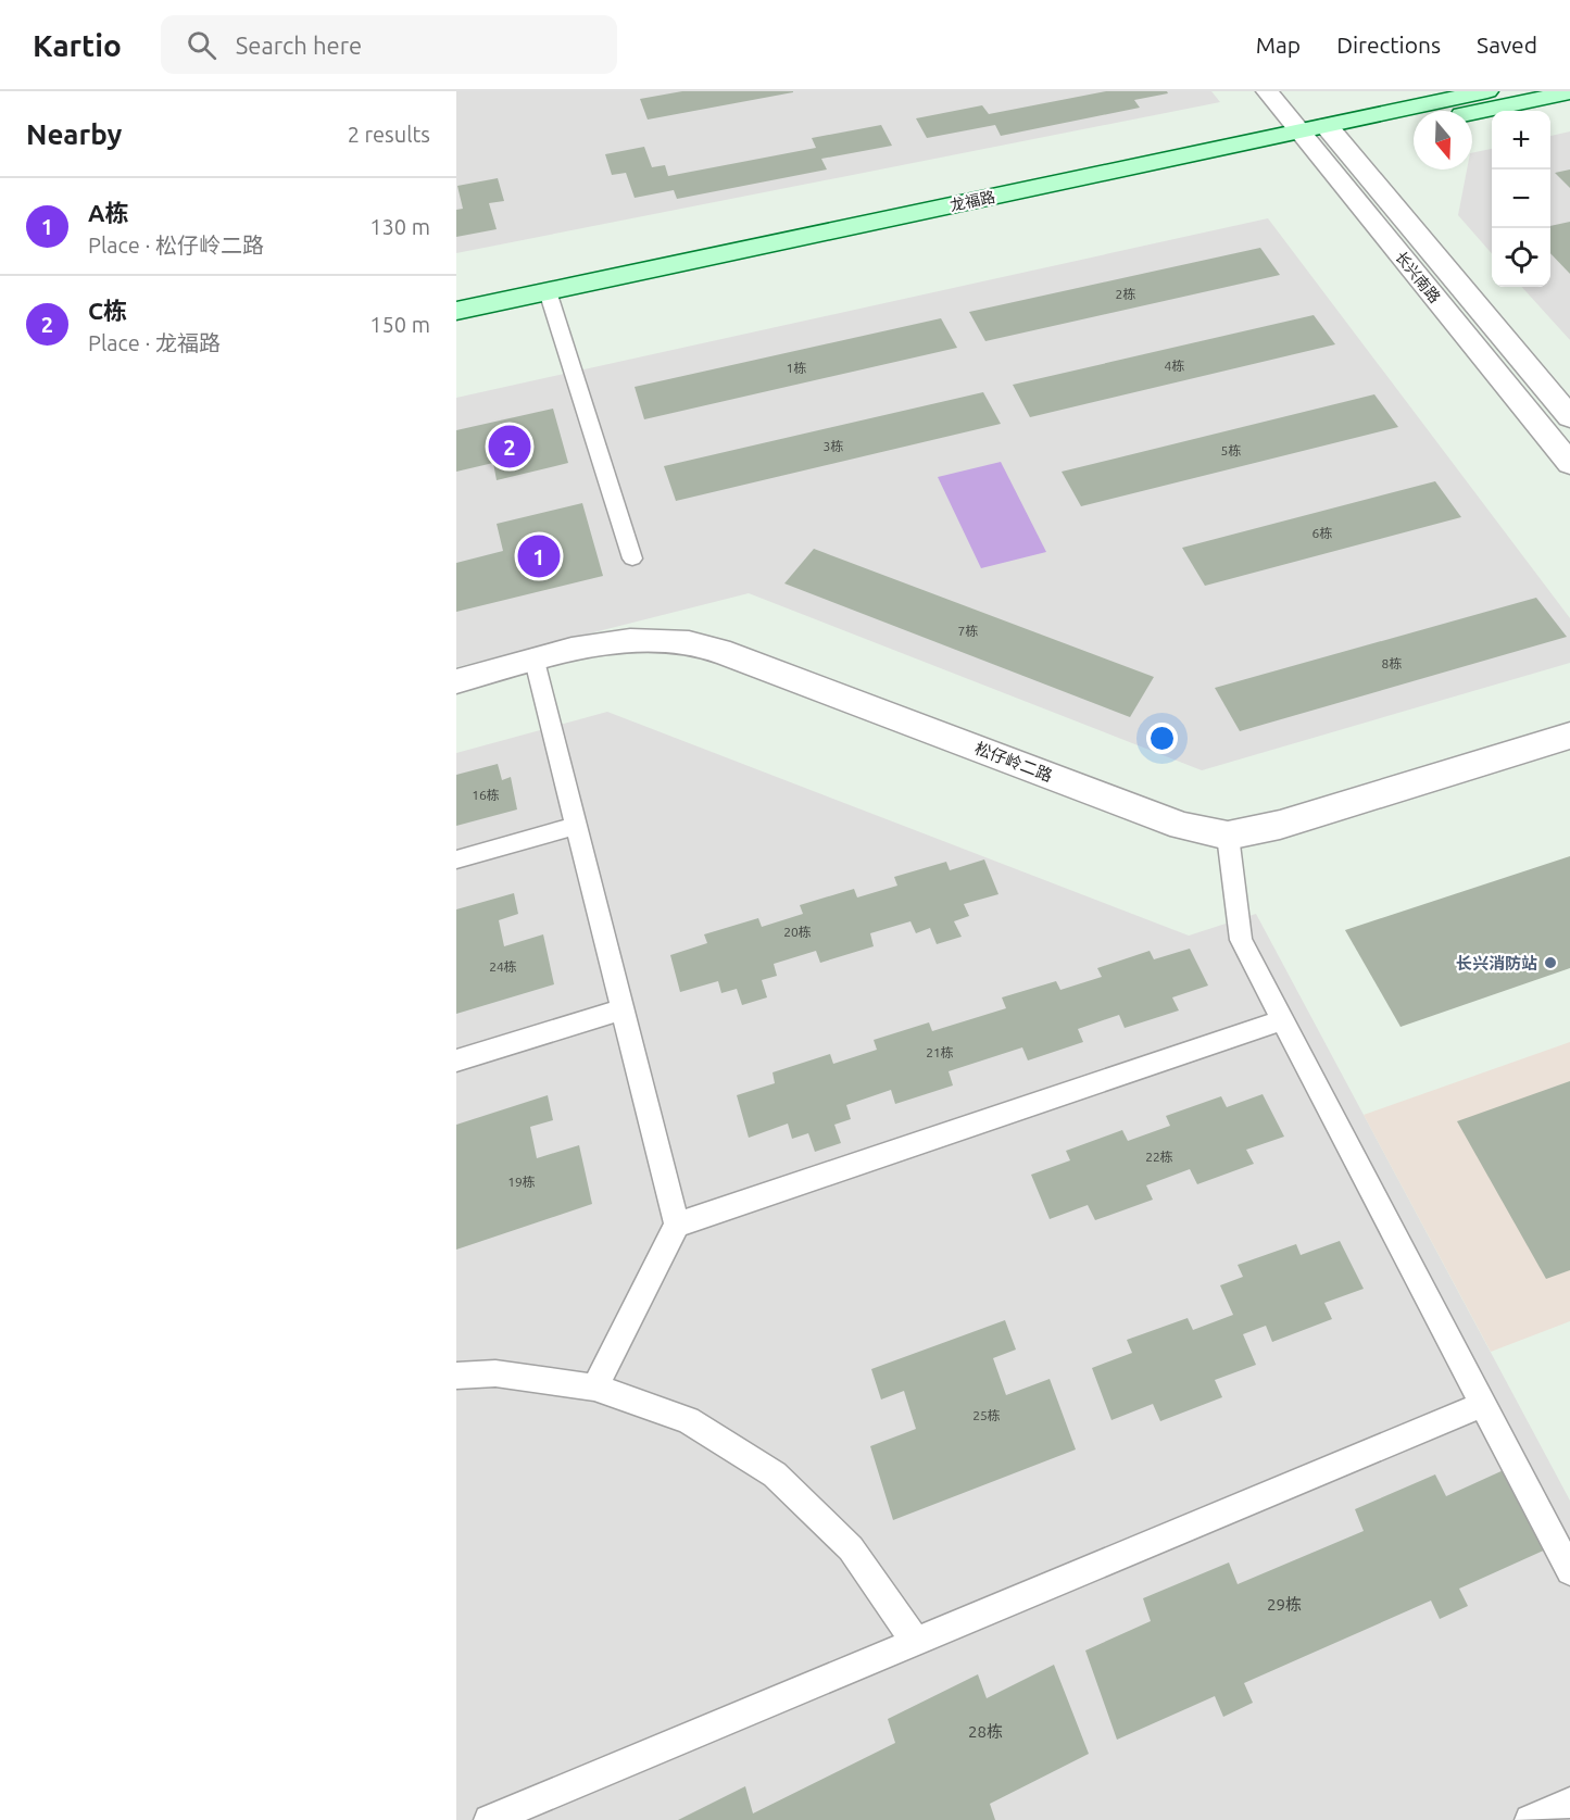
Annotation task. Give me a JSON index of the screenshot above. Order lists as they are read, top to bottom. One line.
{"streets":{"street":["龙福路","长兴南路","松仔岭二路"]},"crossings":[["龙福路","长兴南路"]],"places":["长兴消防站"],"house_numbers":["2栋","4栋","1栋","3栋","5栋","6栋","7栋","8栋","16栋","20栋","24栋","21栋","22栋","19栋","25栋","29栋","28栋"],"north":"bottom","page":{"header":"Kartio","search":"Search here","nav":["Map","Directions","Saved"],"heading":["Nearby","2 results"],"map_buttons":["+","−"],"list":[{"mark":"1","name":"A栋","note":"Place · 松仔岭二路","value":"130 m"},{"mark":"2","name":"C栋","note":"Place · 龙福路","value":"150 m"}],"pins":["2","1"]}}
